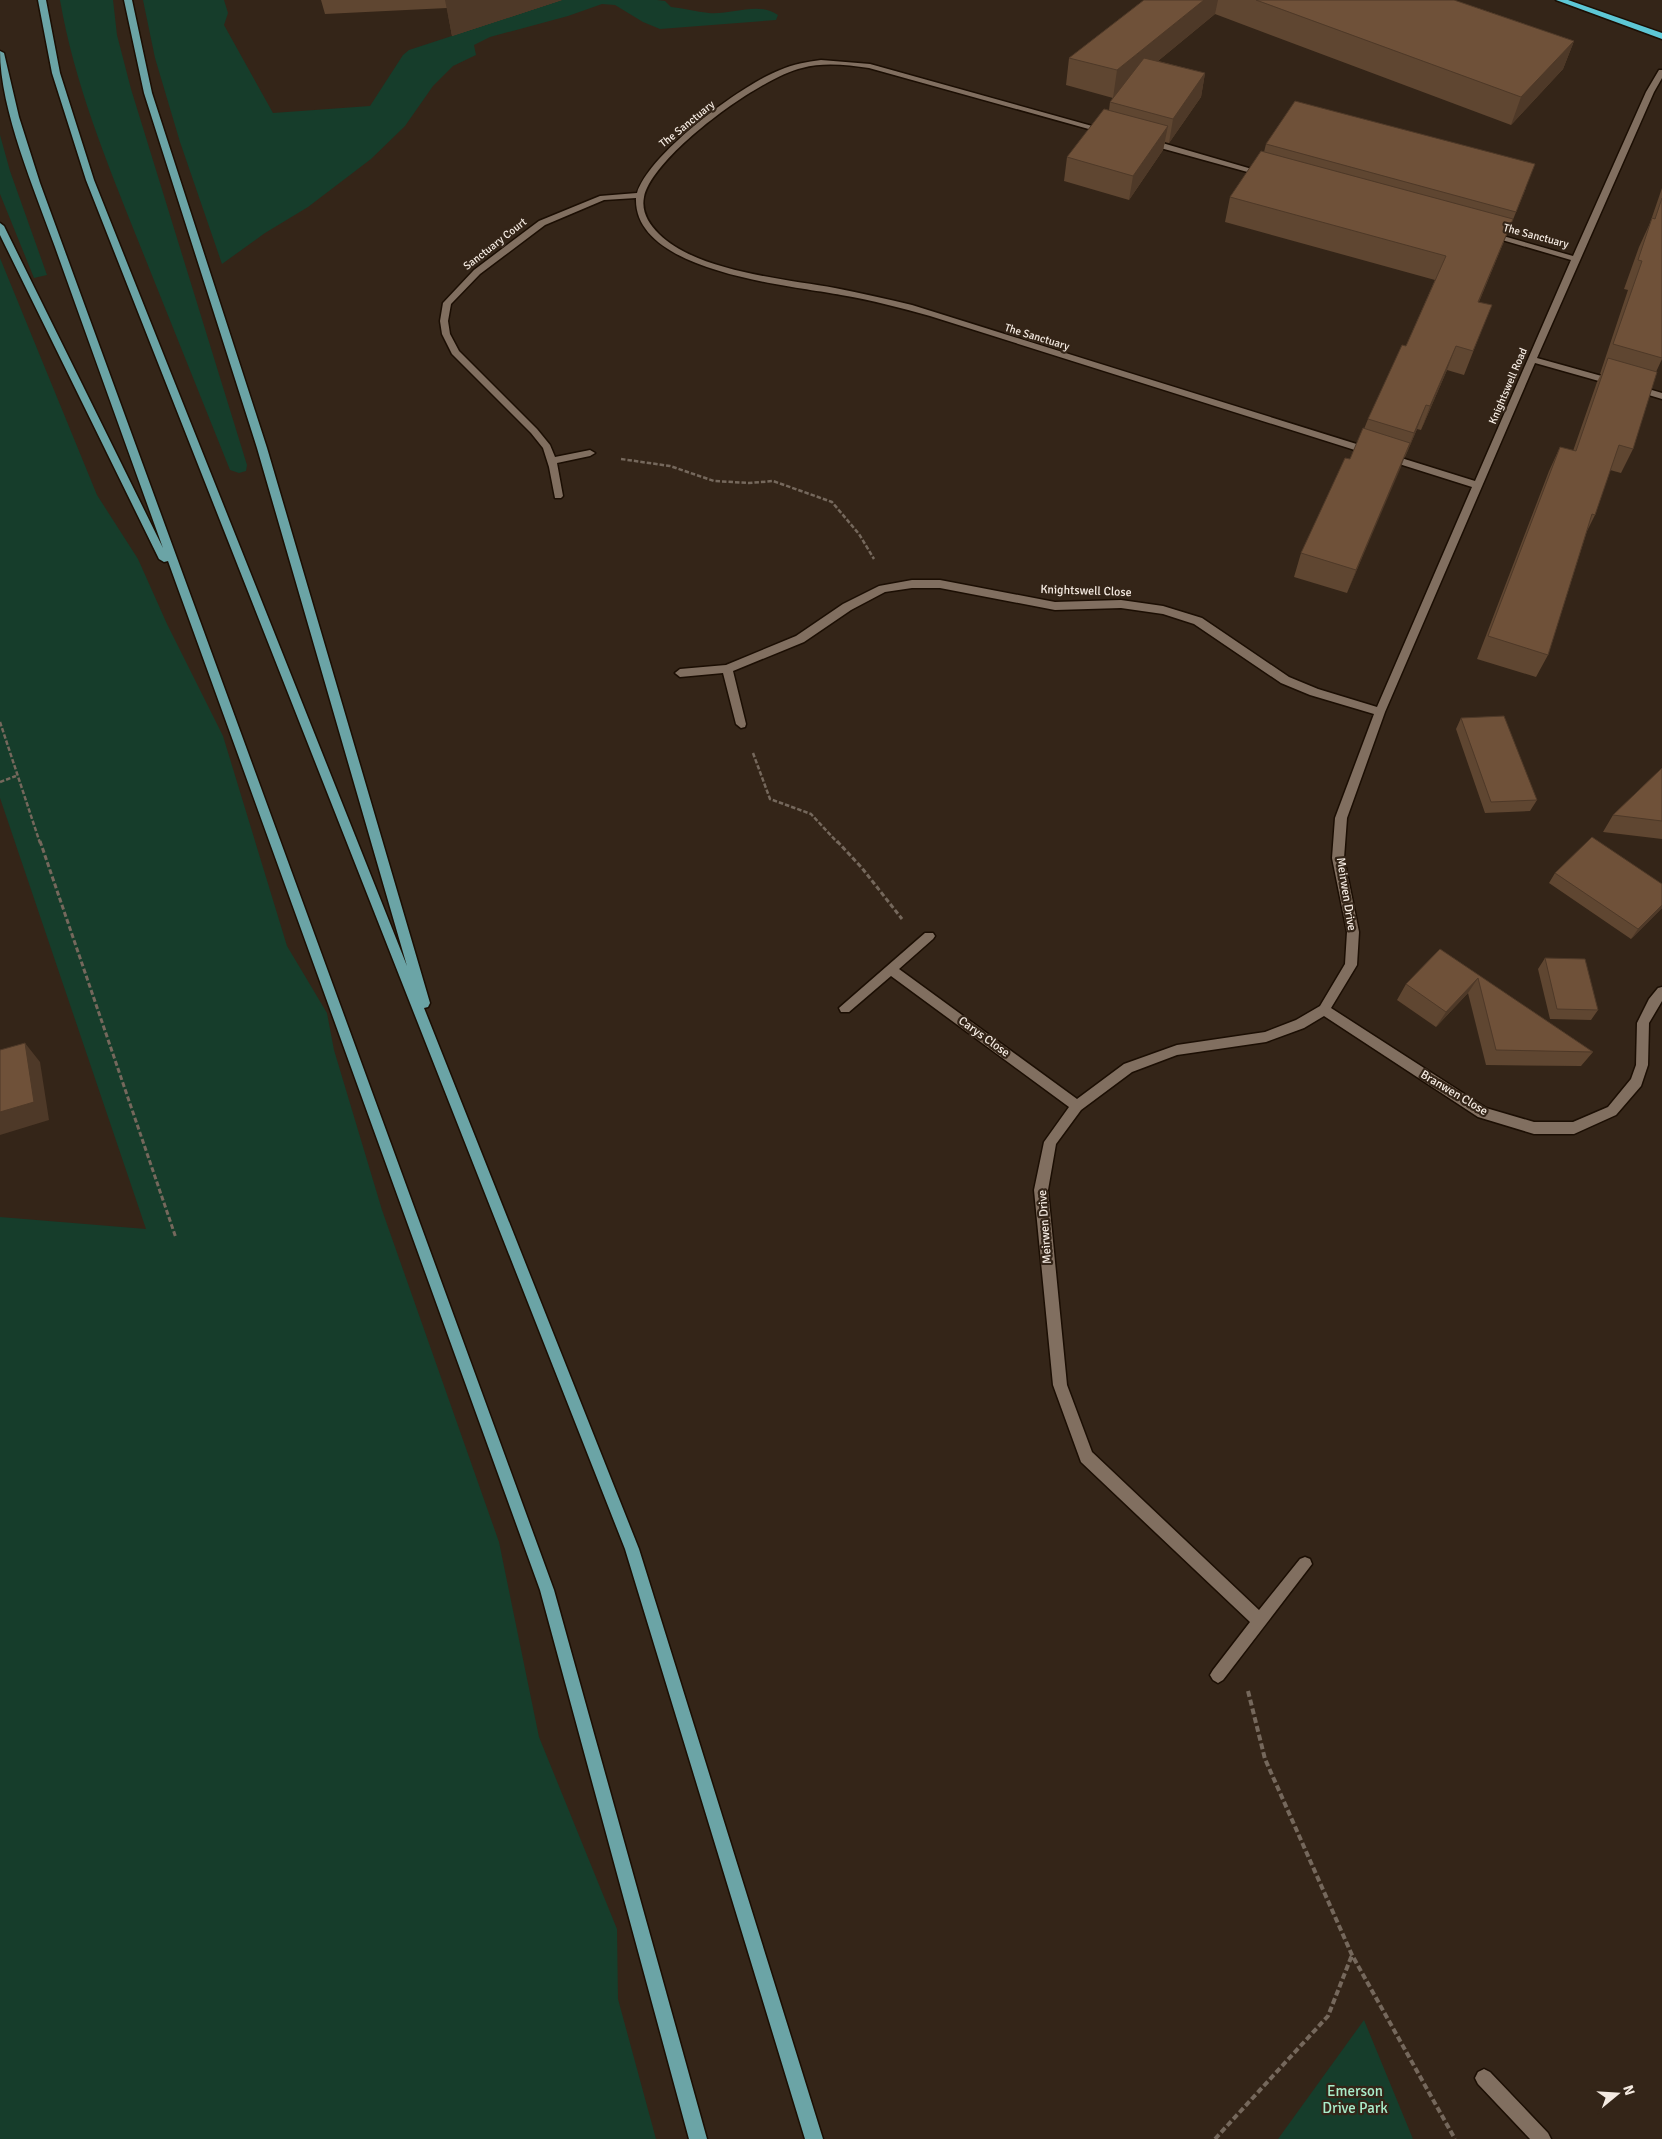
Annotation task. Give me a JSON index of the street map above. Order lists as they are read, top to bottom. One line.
{"streets":{"street":["The Sanctuary","Sanctuary Court","Knightswell Road","Knightswell Close","Meirwen Drive","Carys Close","Branwen Close"]},"crossings":[["The Sanctuary","Sanctuary Court"],["The Sanctuary","Knightswell Road"],["Knightswell Road","Knightswell Close"],["Knightswell Road","Meirwen Drive"],["Knightswell Close","Meirwen Drive"],["Meirwen Drive","Carys Close"],["Meirwen Drive","Branwen Close"]],"parks":["Emerson Drive Park"],"north":"right"}
